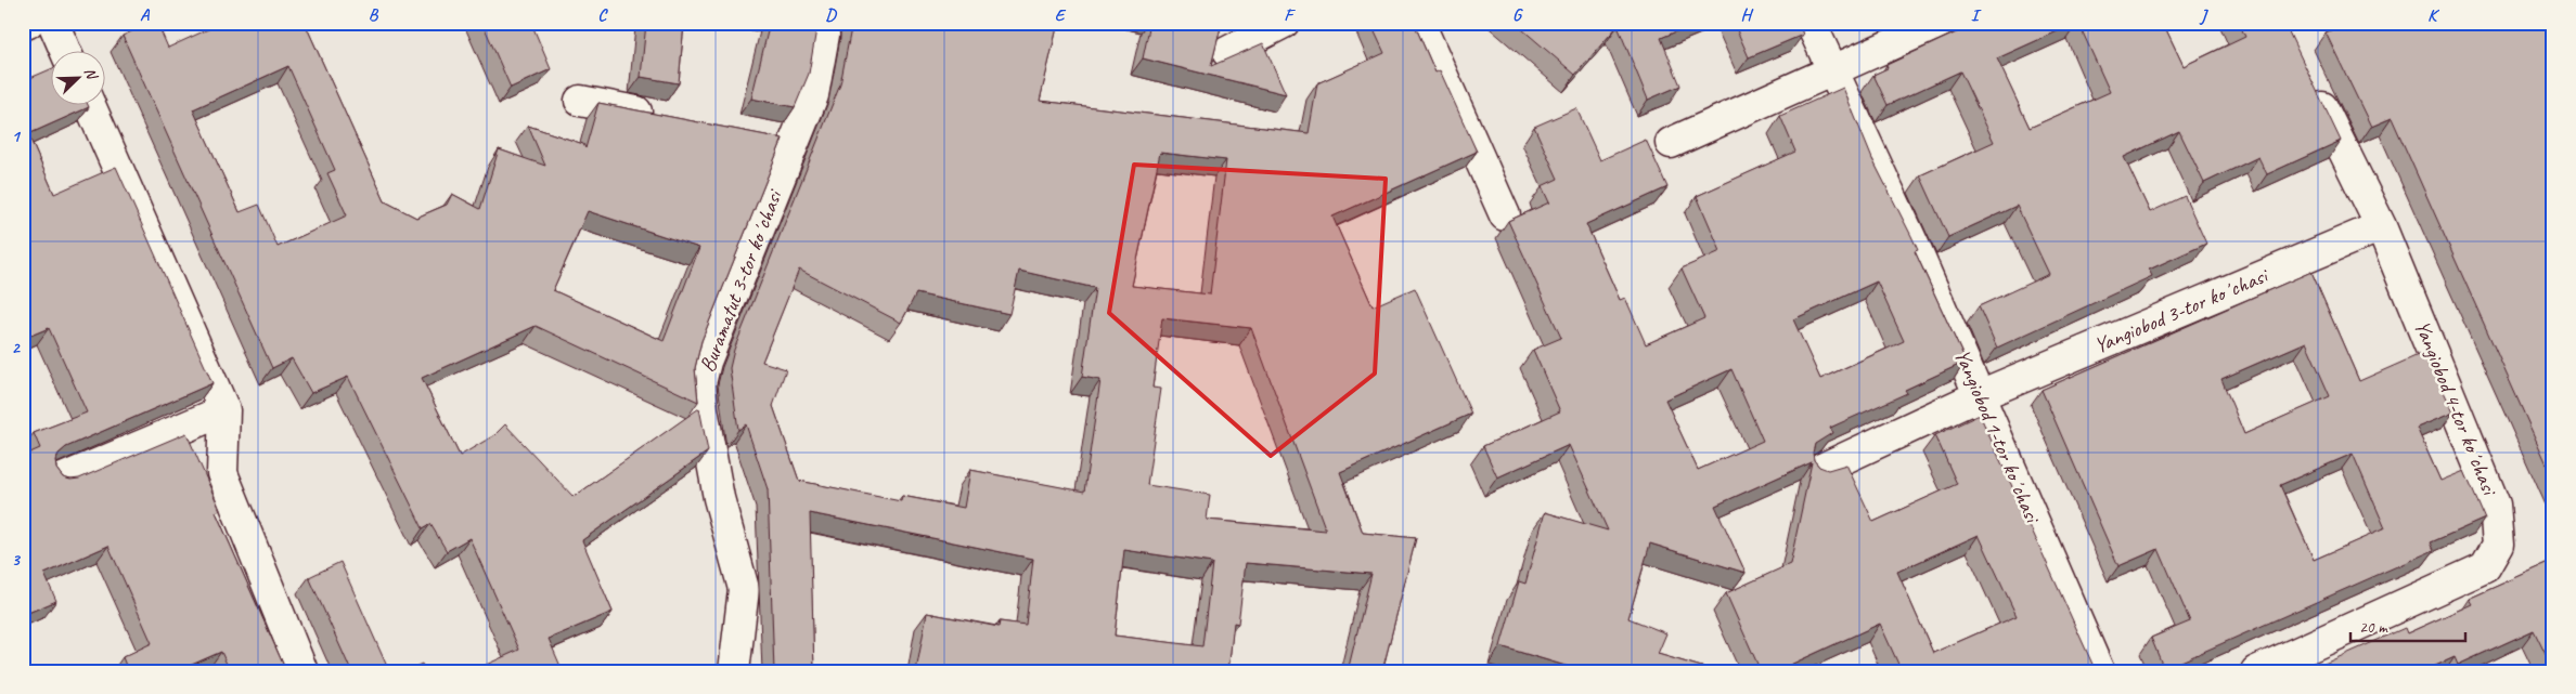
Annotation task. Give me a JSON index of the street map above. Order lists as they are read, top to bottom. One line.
{"streets":{"street":["Buramatut 3-tor koʼchasi","Yangiobod 3-tor koʼchasi","Yangiobod 4-tor koʼchasi","Yangiobod 1-tor koʼchasi"]},"crossings":[["Yangiobod 3-tor koʼchasi","Yangiobod 4-tor koʼchasi"],["Yangiobod 3-tor koʼchasi","Yangiobod 1-tor koʼchasi"]],"scale_bar":"20 m","north":"top right","grid":{"columns":["A","B","C","D","E","F","G","H","I","J","K"],"rows":["1","2","3"]}}
